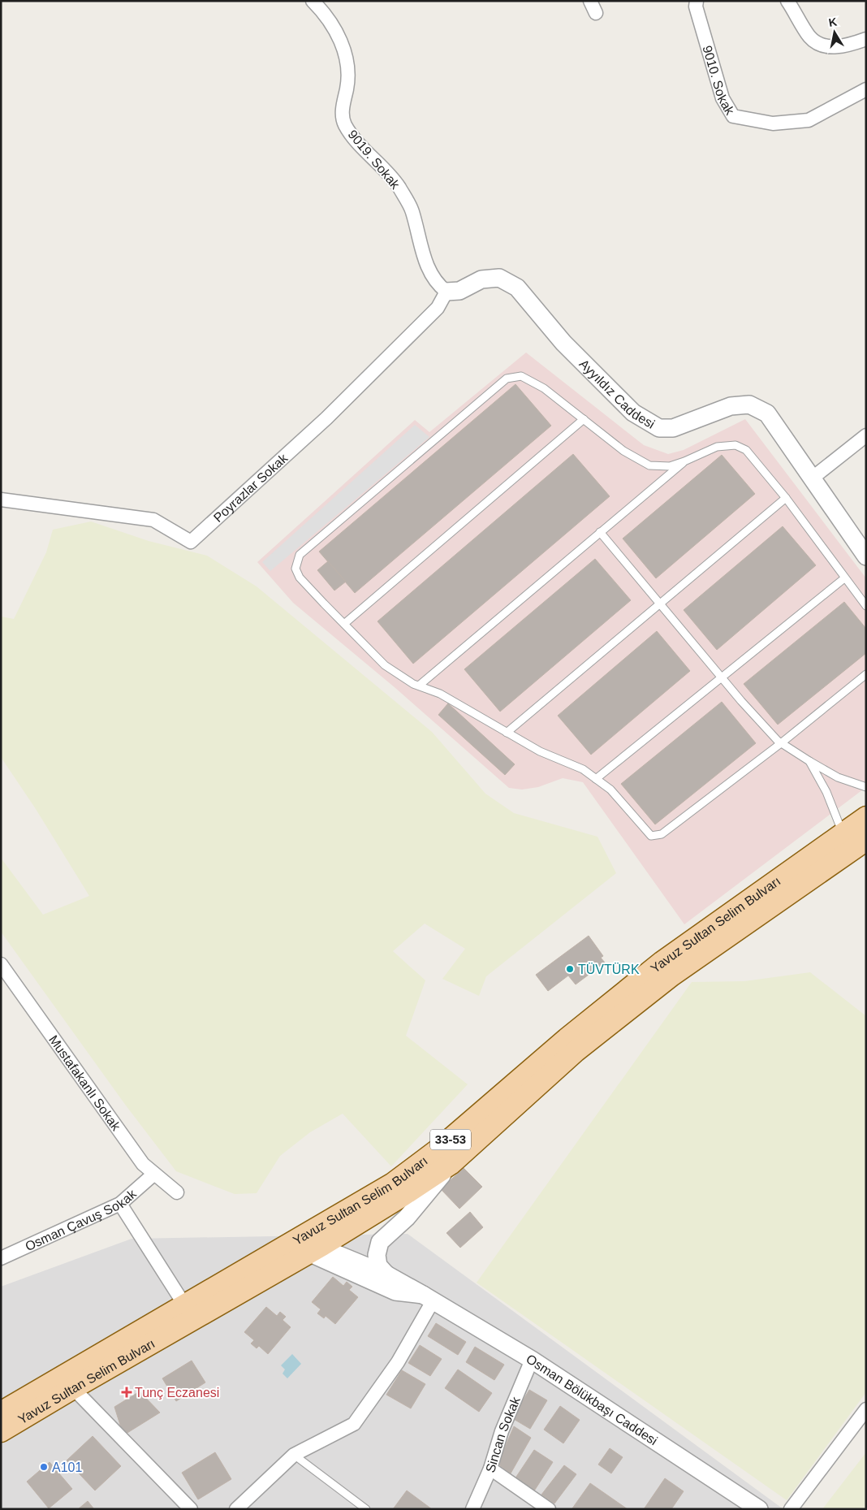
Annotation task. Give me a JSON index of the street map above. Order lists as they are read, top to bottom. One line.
{"streets":{"main road":["Yavuz Sultan Selim Bulvarı","33-53"],"street":["9010. Sokak","9019. Sokak","Ayyıldız Caddesi","Poyrazlar Sokak","Mustafakanlı Sokak","Osman Çavuş Sokak","Osman Bölükbaşı Caddesi","Sincan Sokak"]},"crossings":[["9019. Sokak","Ayyıldız Caddesi"],["9019. Sokak","Poyrazlar Sokak"],["Ayyıldız Caddesi","Poyrazlar Sokak"],["Yavuz Sultan Selim Bulvarı","Osman Bölükbaşı Caddesi"],["Mustafakanlı Sokak","Osman Çavuş Sokak"],["Osman Bölükbaşı Caddesi","Sincan Sokak"]],"places":{"other":["TÜVTÜRK","A101"],"health":["Tunç Eczanesi"]},"north":"top"}
